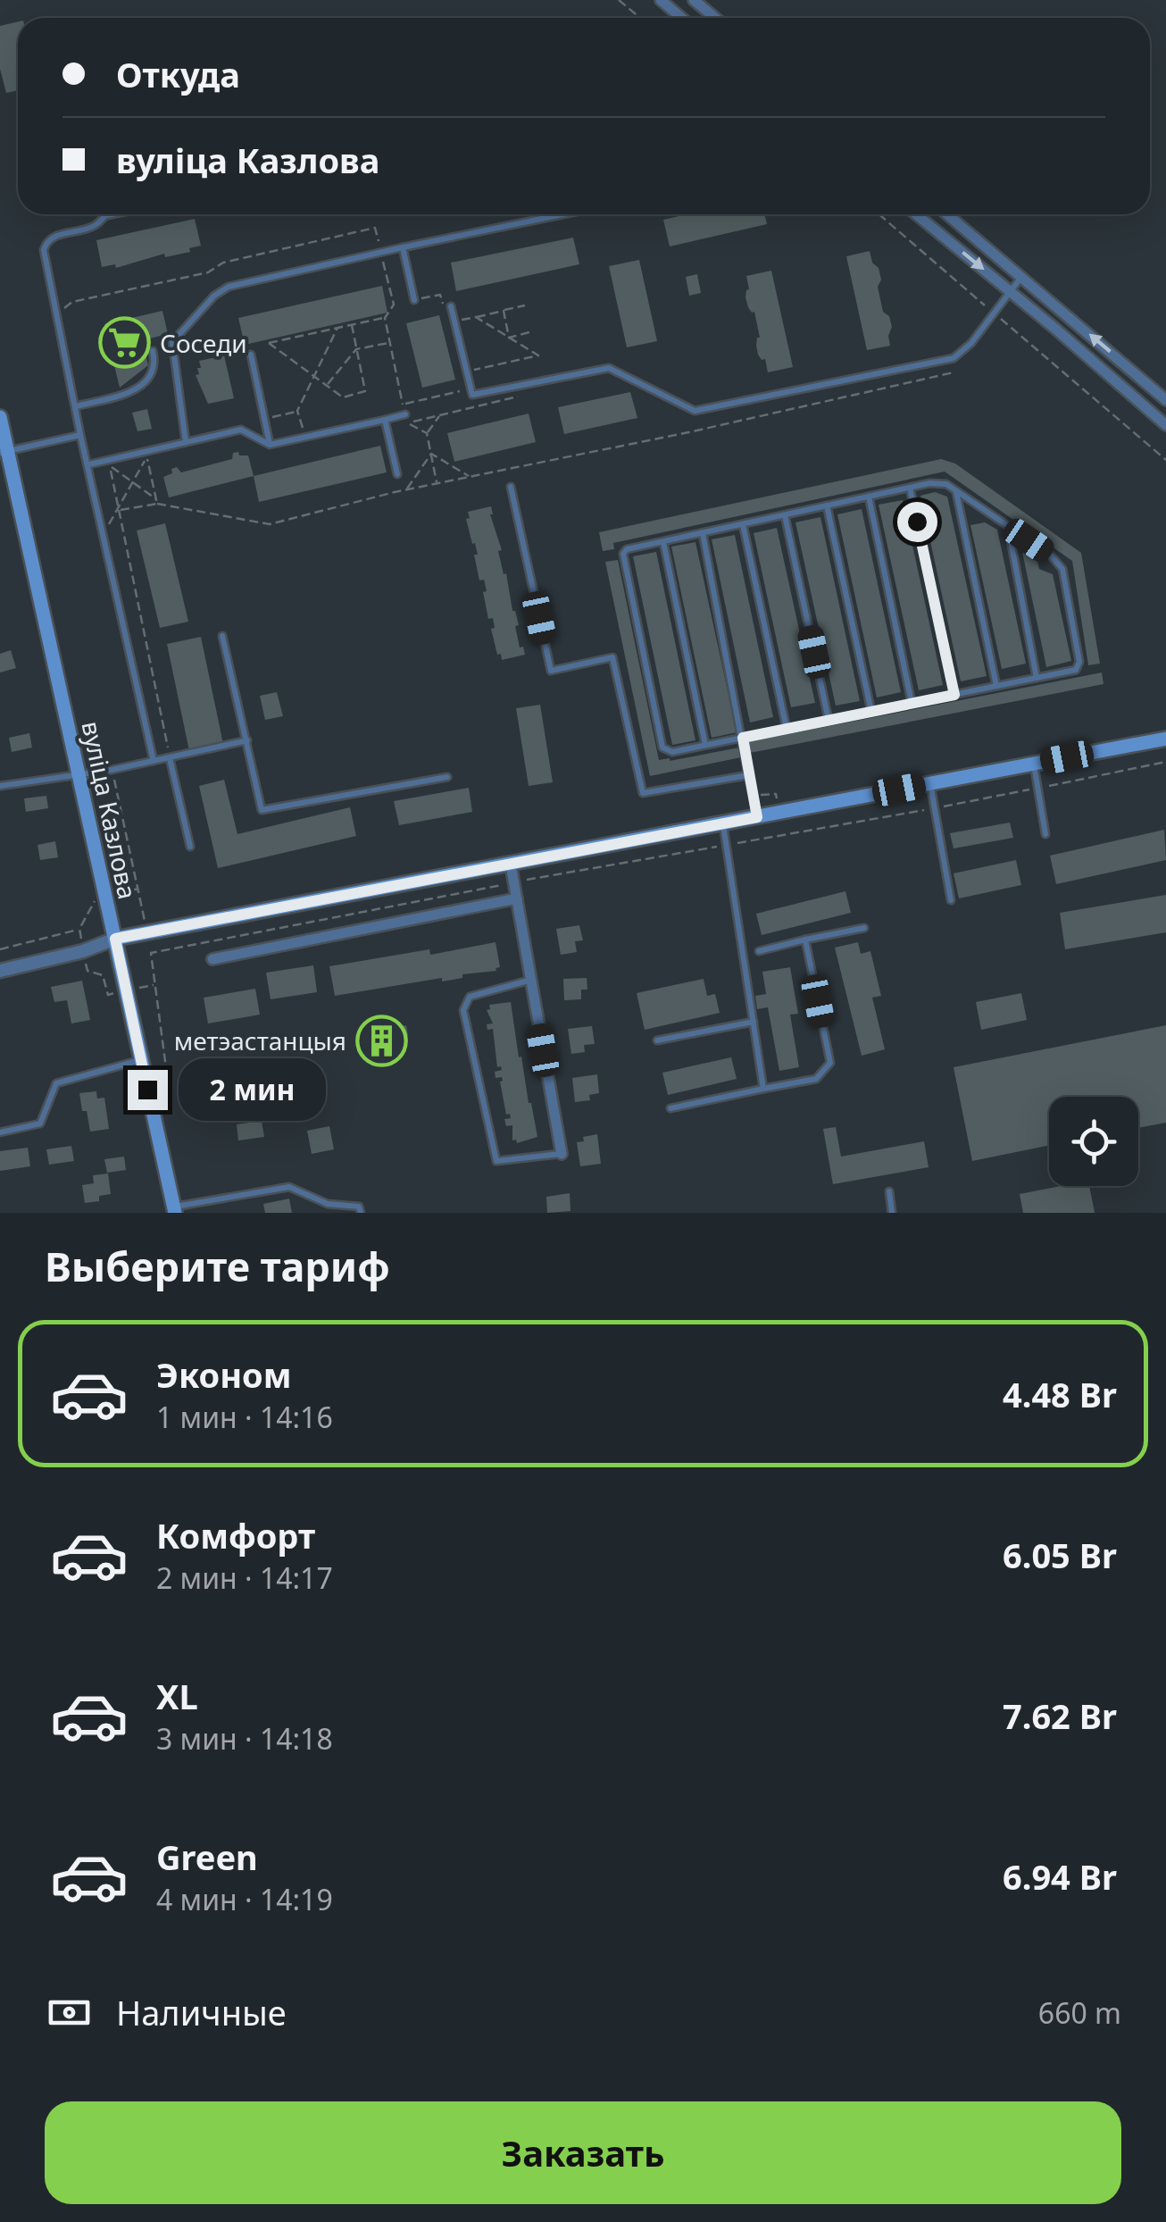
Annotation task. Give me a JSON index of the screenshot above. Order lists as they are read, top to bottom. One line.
{"streets":{"main road":["вуліца Казлова"]},"places":{"supermarket":["Соседи"],"building":["метэастанцыя"]},"page":{"banner":["Откуда","вуліца Казлова"],"bubble":"2 мин","heading":"Выберите тариф","list":[{"name":"Эконом","note":"1 мин · 14:16","value":"4.48 Br"},{"name":"Комфорт","note":"2 мин · 14:17","value":"6.05 Br"},{"name":"XL","note":"3 мин · 14:18","value":"7.62 Br"},{"name":"Green","note":"4 мин · 14:19","value":"6.94 Br"}],"pay":["Наличные","660 m"],"buttons":"Заказать"}}
